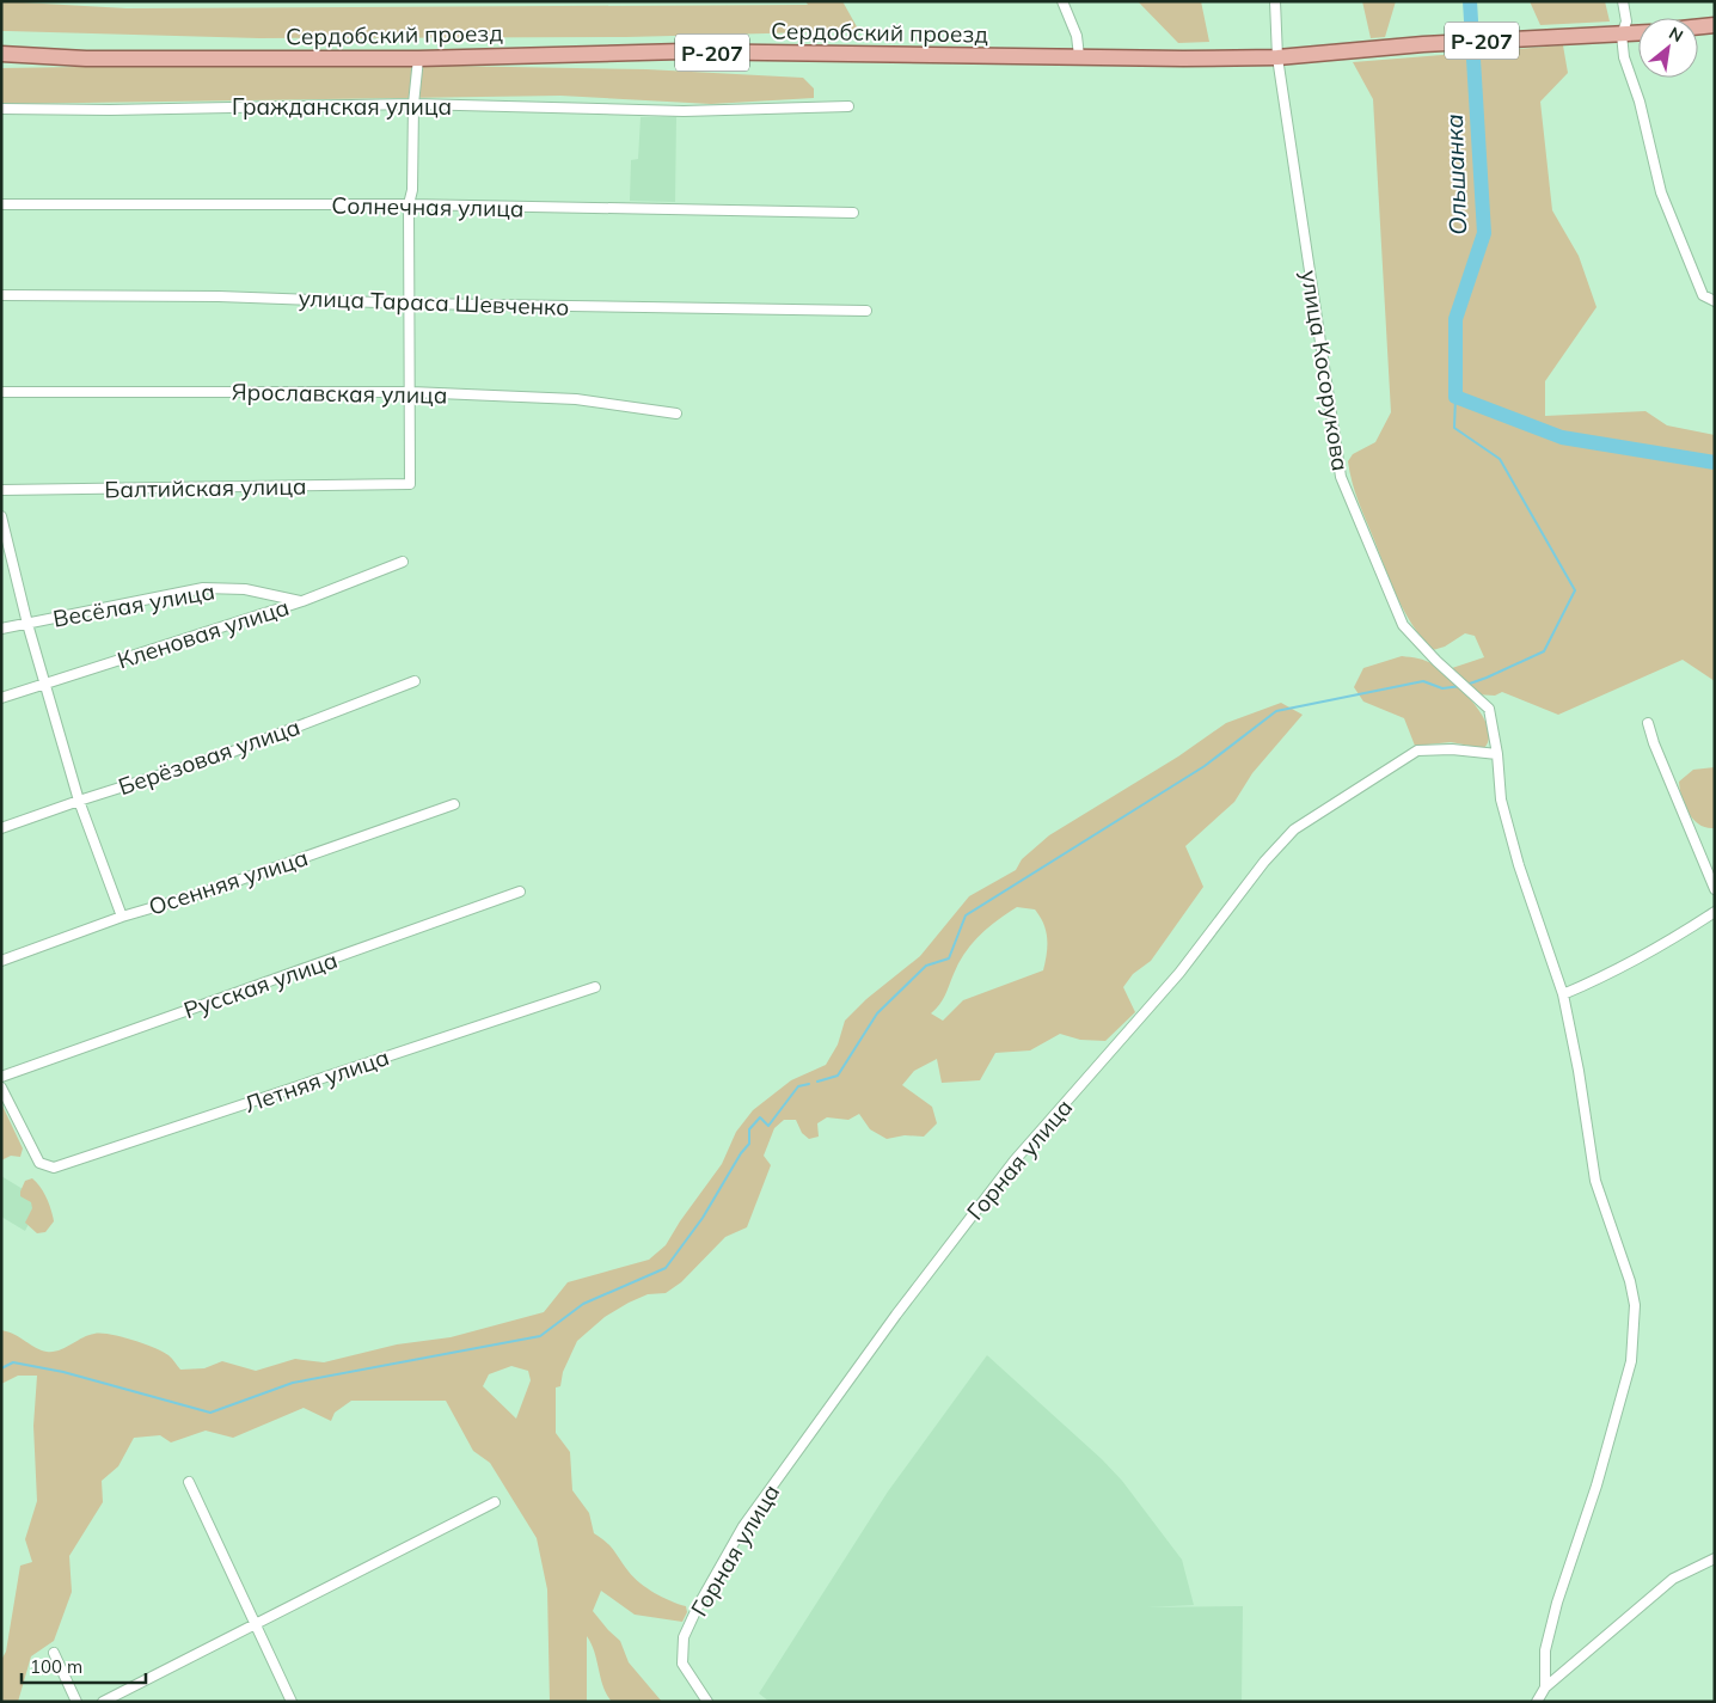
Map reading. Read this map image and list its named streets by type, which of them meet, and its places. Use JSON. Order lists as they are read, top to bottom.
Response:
{
  "streets": {
    "main road": ["Сердобский проезд", "Р-207"],
    "street": [
      "Гражданская улица",
      "Солнечная улица",
      "улица Тараса Шевченко",
      "улица Косорукова",
      "Ярославская улица",
      "Балтийская улица",
      "Весёлая улица",
      "Кленовая улица",
      "Берёзовая улица",
      "Осенняя улица",
      "Русская улица",
      "Летняя улица",
      "Горная улица"
    ]
  },
  "crossings": [
    ["Сердобский проезд", "Р-207"],
    ["Сердобский проезд", "улица Косорукова"],
    ["улица Косорукова", "Горная улица"],
    ["Ярославская улица", "Балтийская улица"],
    ["Весёлая улица", "Кленовая улица"]
  ],
  "water": ["Ольшанка"],
  "scale_bar": "100 m",
  "north": "top right"
}
